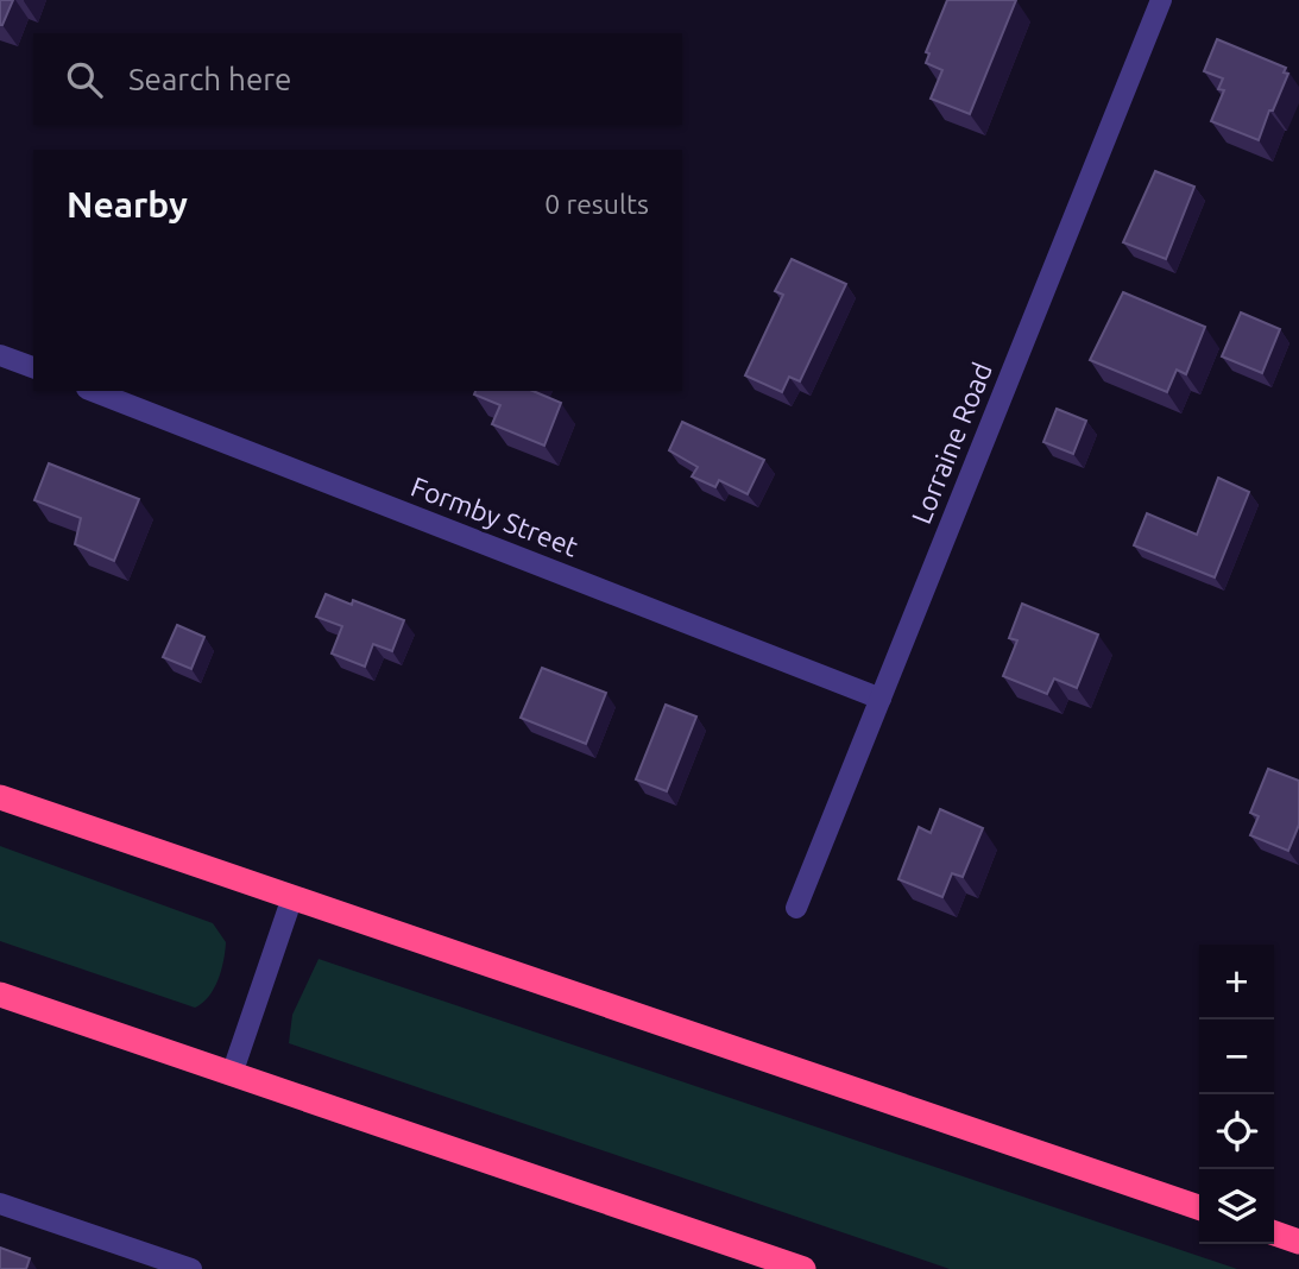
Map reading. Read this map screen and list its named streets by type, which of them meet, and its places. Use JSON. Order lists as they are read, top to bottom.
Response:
{
  "streets": {
    "street": ["Lorraine Road", "Formby Street"]
  },
  "crossings": [
    ["Lorraine Road", "Formby Street"]
  ],
  "page": {
    "search": "Search here",
    "heading": ["Nearby", "0 results"],
    "map_buttons": ["+", "−"]
  }
}
